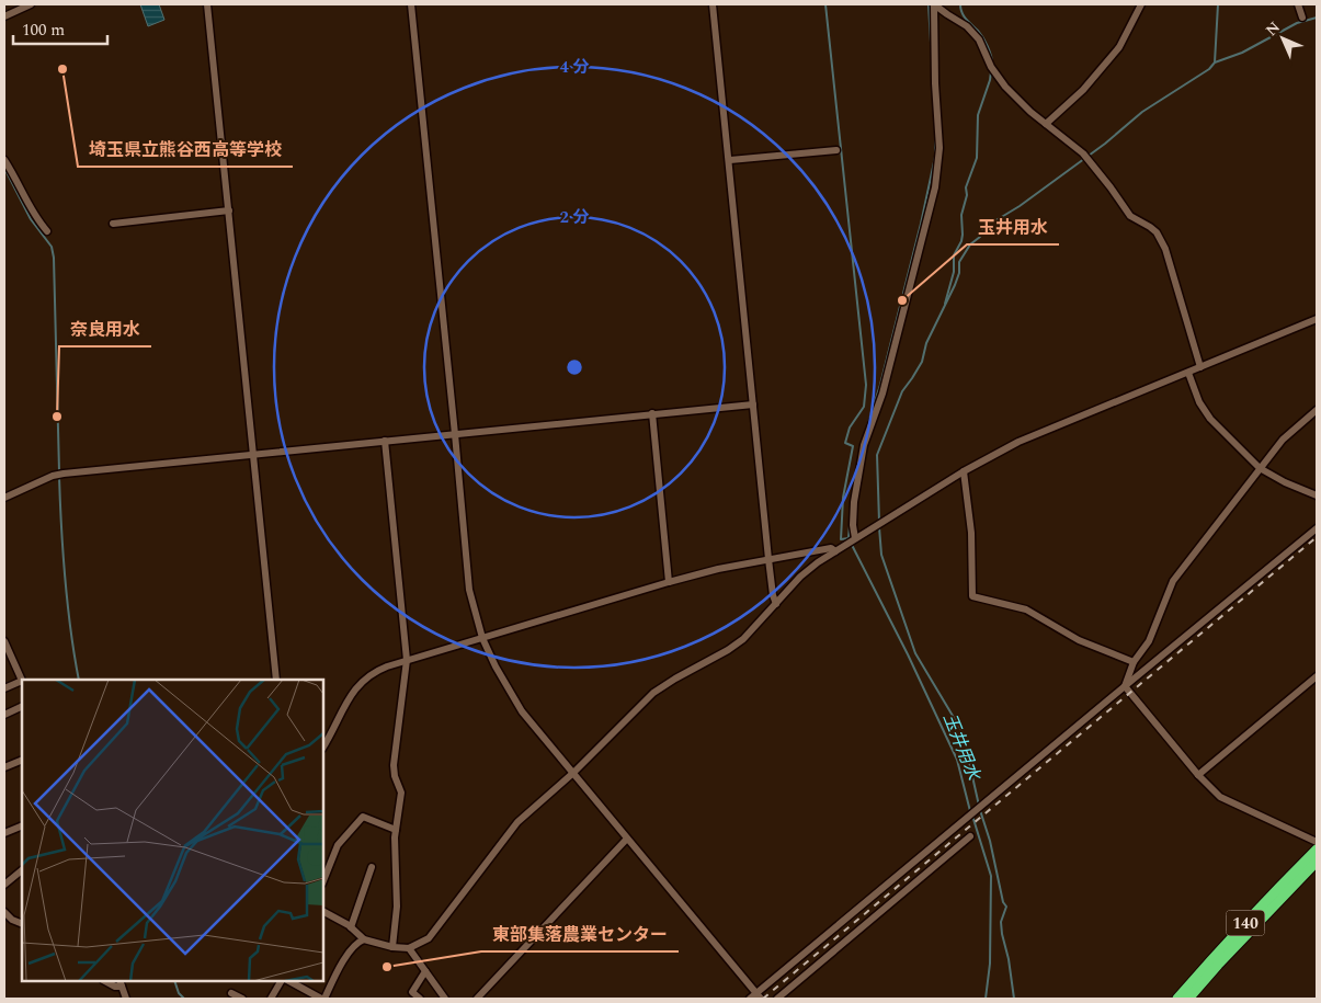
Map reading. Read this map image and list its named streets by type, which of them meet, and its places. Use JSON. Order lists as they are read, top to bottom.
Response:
{
  "streets": {
    "highway": ["140"]
  },
  "water": ["玉井用水"],
  "places": [
    "埼玉県立熊谷西高等学校",
    "玉井用水",
    "奈良用水",
    "東部集落農業センター"
  ],
  "scale_bar": "100 m",
  "north": "top left",
  "rings": ["4 分", "2 分"]
}
